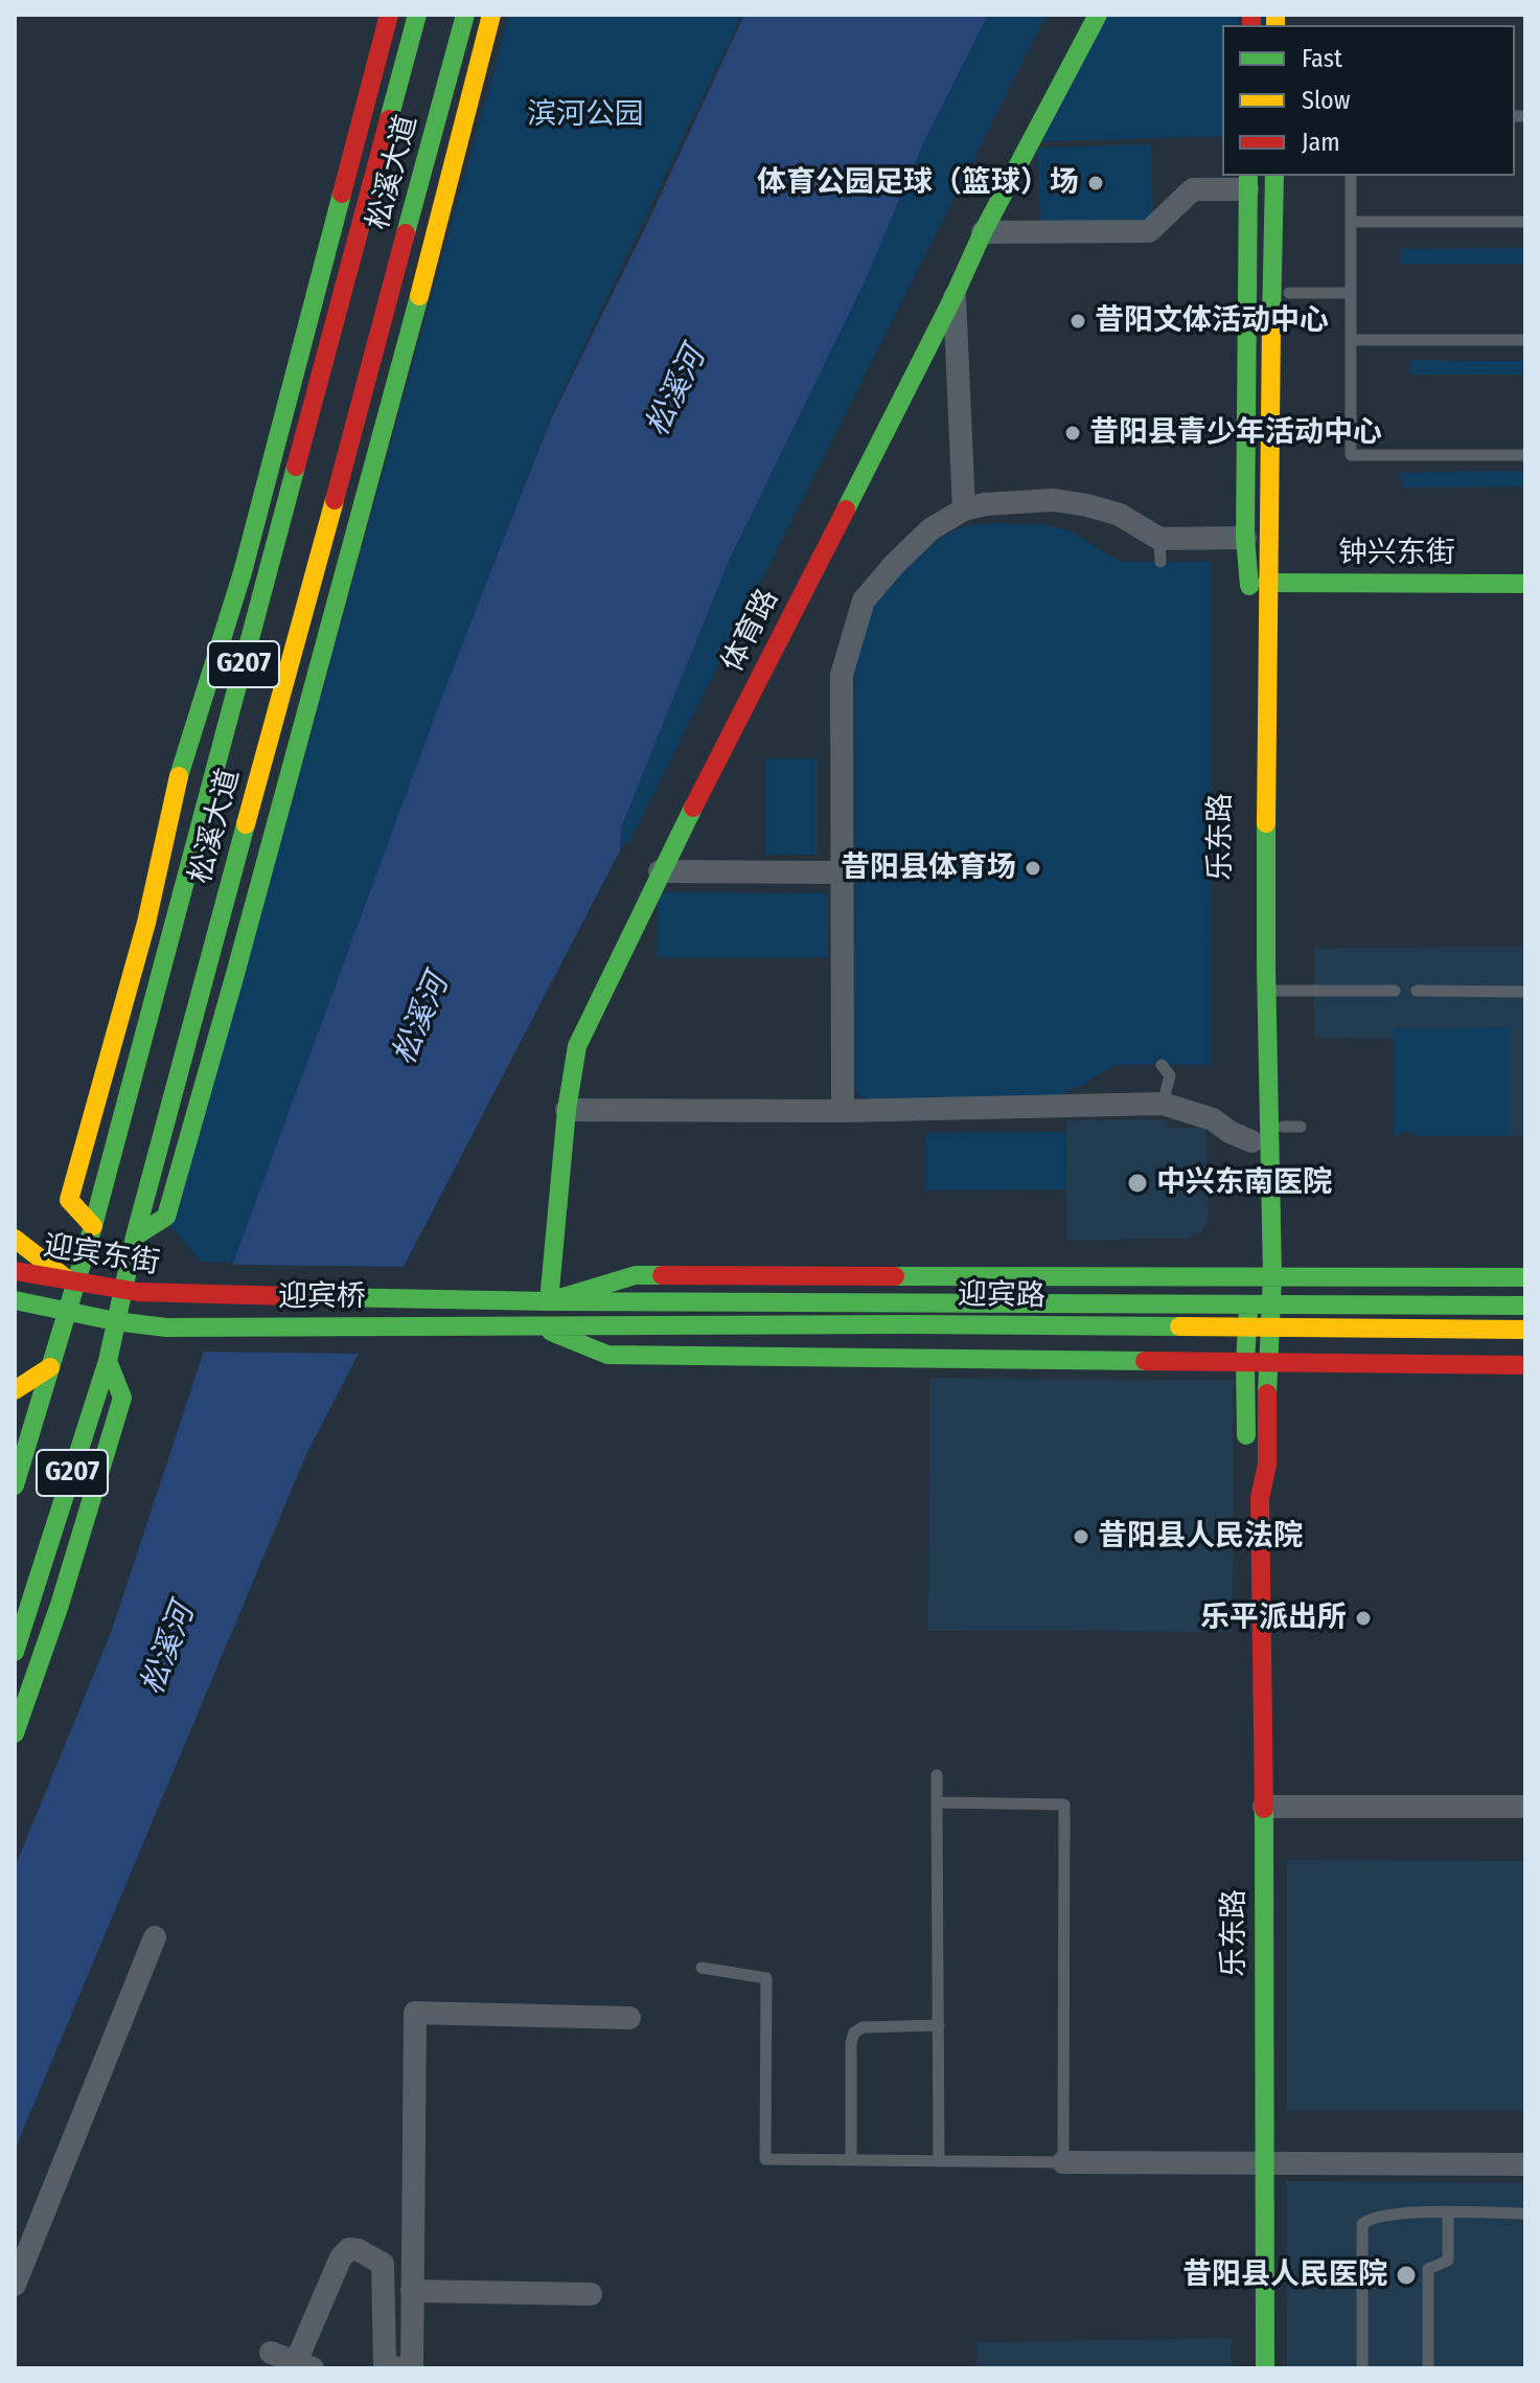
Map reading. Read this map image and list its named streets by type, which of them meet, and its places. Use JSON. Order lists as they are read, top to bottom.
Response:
{
  "streets": {
    "main road": [
      "松溪大道",
      "钟兴东街",
      "体育路",
      "G207",
      "乐东路",
      "迎宾东街",
      "迎宾路",
      "迎宾桥"
    ]
  },
  "crossings": [
    ["松溪大道", "迎宾东街"],
    ["钟兴东街", "乐东路"],
    ["体育路", "迎宾路"],
    ["乐东路", "迎宾路"],
    ["迎宾东街", "迎宾桥"],
    ["迎宾路", "迎宾桥"]
  ],
  "water": ["松溪河"],
  "parks": ["滨河公园"],
  "places": [
    "体育公园足球（篮球）场",
    "昔阳文体活动中心",
    "昔阳县青少年活动中心",
    "昔阳县体育场",
    "中兴东南医院",
    "昔阳县人民法院",
    "乐平派出所",
    "昔阳县人民医院"
  ],
  "legend": ["Fast", "Slow", "Jam"]
}
